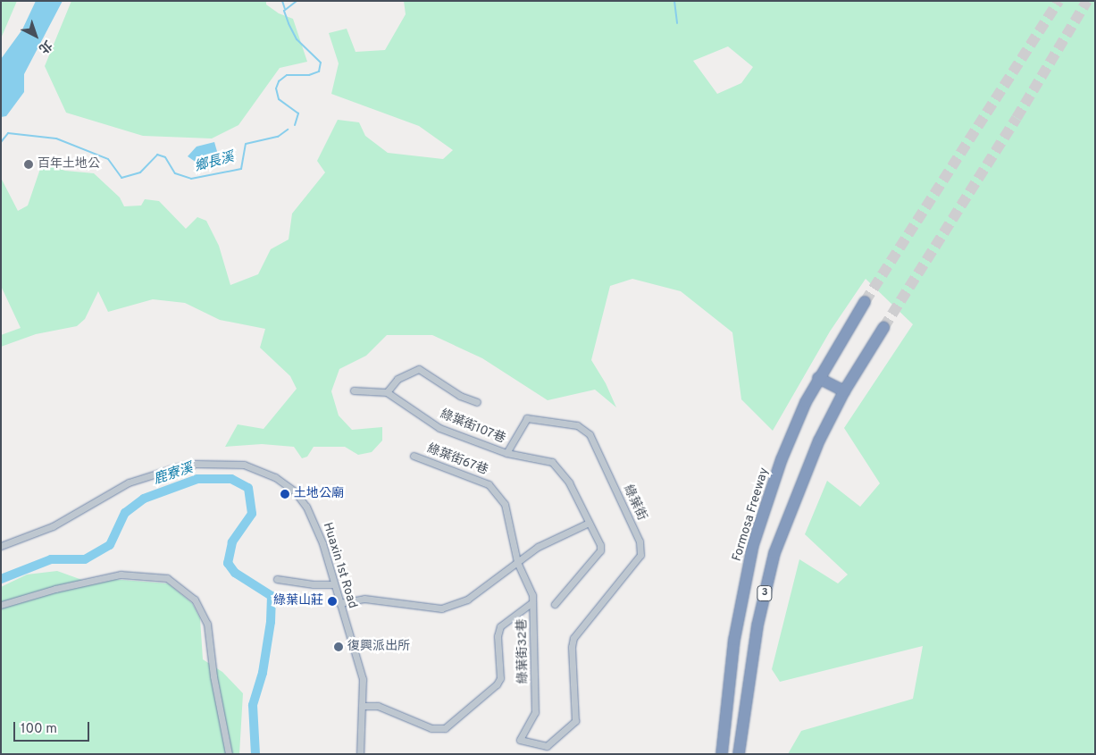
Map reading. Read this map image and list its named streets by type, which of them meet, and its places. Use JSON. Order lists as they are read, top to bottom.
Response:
{
  "streets": {
    "highway": ["Formosa Freeway", "3"],
    "street": [
      "綠葉街107巷",
      "綠葉街67巷",
      "綠葉街",
      "Huaxin 1st Road",
      "綠葉街32巷"
    ]
  },
  "crossings": [
    ["綠葉街107巷", "綠葉街"],
    ["綠葉街67巷", "綠葉街32巷"],
    ["綠葉街", "綠葉街32巷"]
  ],
  "water": ["鄉長溪", "鹿寮溪"],
  "places": [
    "百年土地公",
    "土地公廟",
    "綠葉山莊",
    "復興派出所"
  ],
  "scale_bar": "100 m",
  "north": "bottom right"
}
